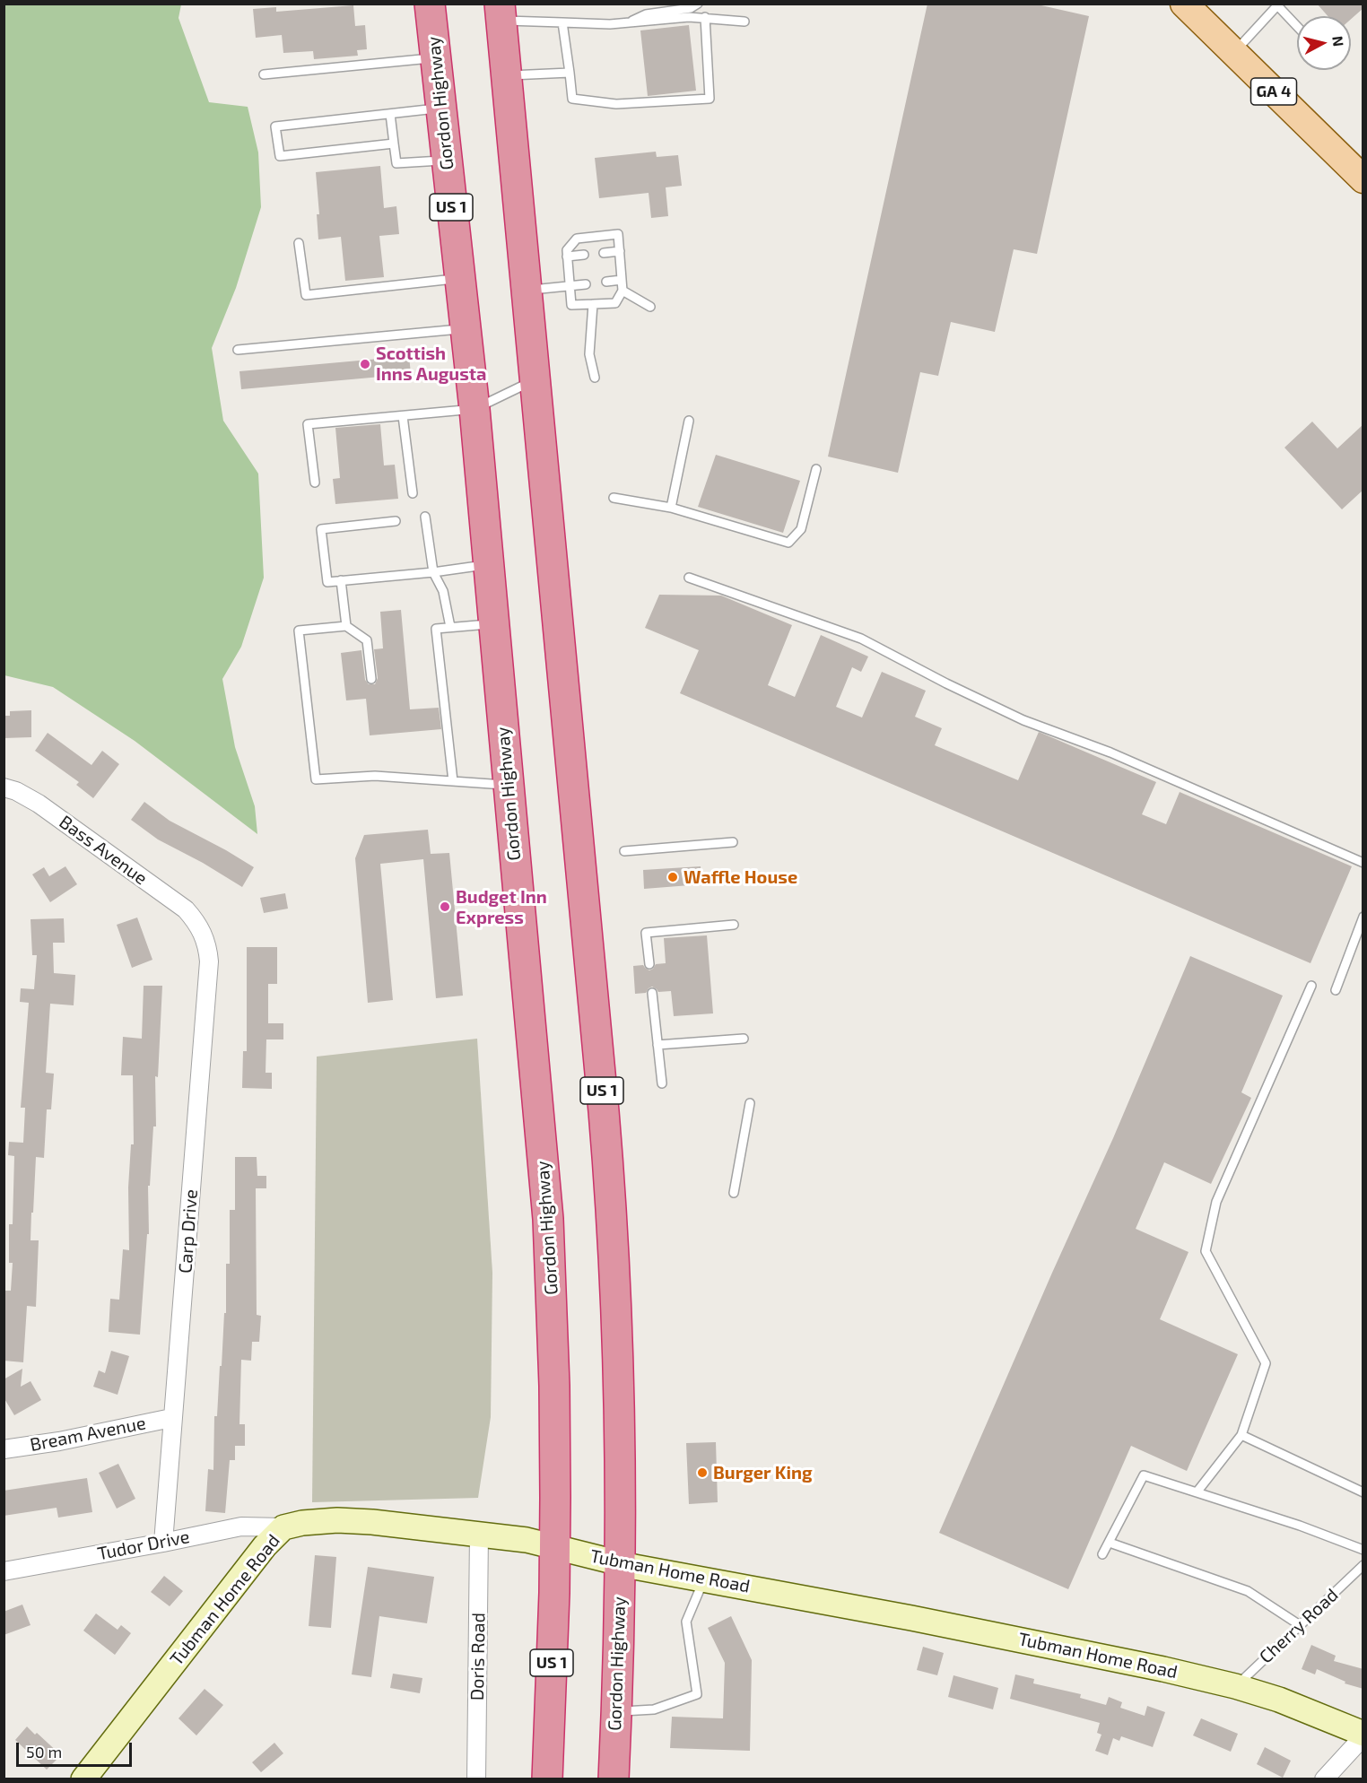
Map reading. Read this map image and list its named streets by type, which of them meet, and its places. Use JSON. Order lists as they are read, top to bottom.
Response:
{
  "streets": {
    "highway": ["Gordon Highway", "US 1"],
    "main road": ["GA 4"],
    "street": [
      "Bass Avenue",
      "Carp Drive",
      "Bream Avenue",
      "Tudor Drive",
      "Tubman Home Road",
      "Doris Road"
    ],
    "lane": ["Cherry Road"]
  },
  "crossings": [
    ["Gordon Highway", "Tubman Home Road"],
    ["Bass Avenue", "Carp Drive"],
    ["Carp Drive", "Bream Avenue"],
    ["Carp Drive", "Tudor Drive"],
    ["Tudor Drive", "Tubman Home Road"],
    ["Tubman Home Road", "Cherry Road"],
    ["Tubman Home Road", "Doris Road"]
  ],
  "places": [
    "Scottish Inns Augusta",
    "Waffle House",
    "Budget Inn Express",
    "Burger King"
  ],
  "scale_bar": "50 m",
  "north": "right"
}
